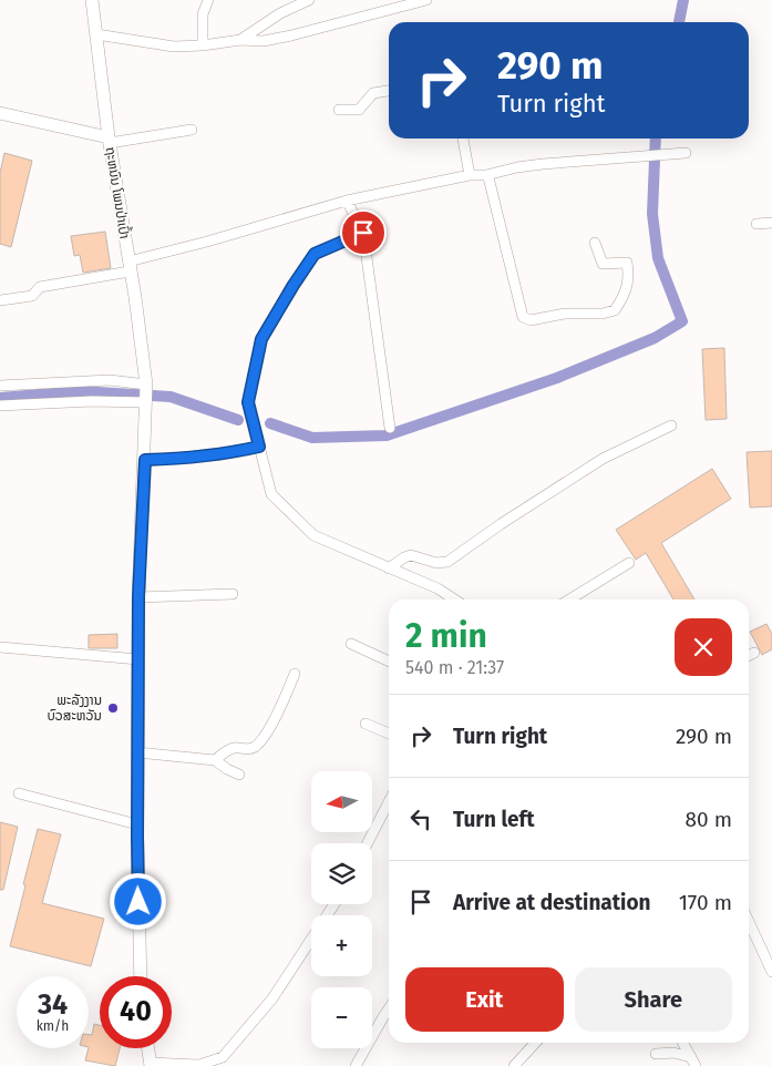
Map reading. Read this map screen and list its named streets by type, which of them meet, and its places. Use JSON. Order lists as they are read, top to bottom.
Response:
{
  "streets": {
    "street": ["ຖະຫນົນ ໂພນປ່າເປົ້າ"]
  },
  "places": ["ພະລັງງານ ບົວສະຫວັນ"],
  "north": "left",
  "page": {
    "turn": ["290 m", "Turn right"],
    "heading": ["2 min", "540 m · 21:37"],
    "list": [
      {
        "name": "Turn right",
        "value": "290 m"
      },
      {
        "name": "Turn left",
        "value": "80 m"
      },
      {
        "name": "Arrive at destination",
        "value": "170 m"
      }
    ],
    "map_buttons": ["+", "−"],
    "buttons": ["Exit", "Share"],
    "speed": "34 km/h",
    "limit": "40"
  }
}
